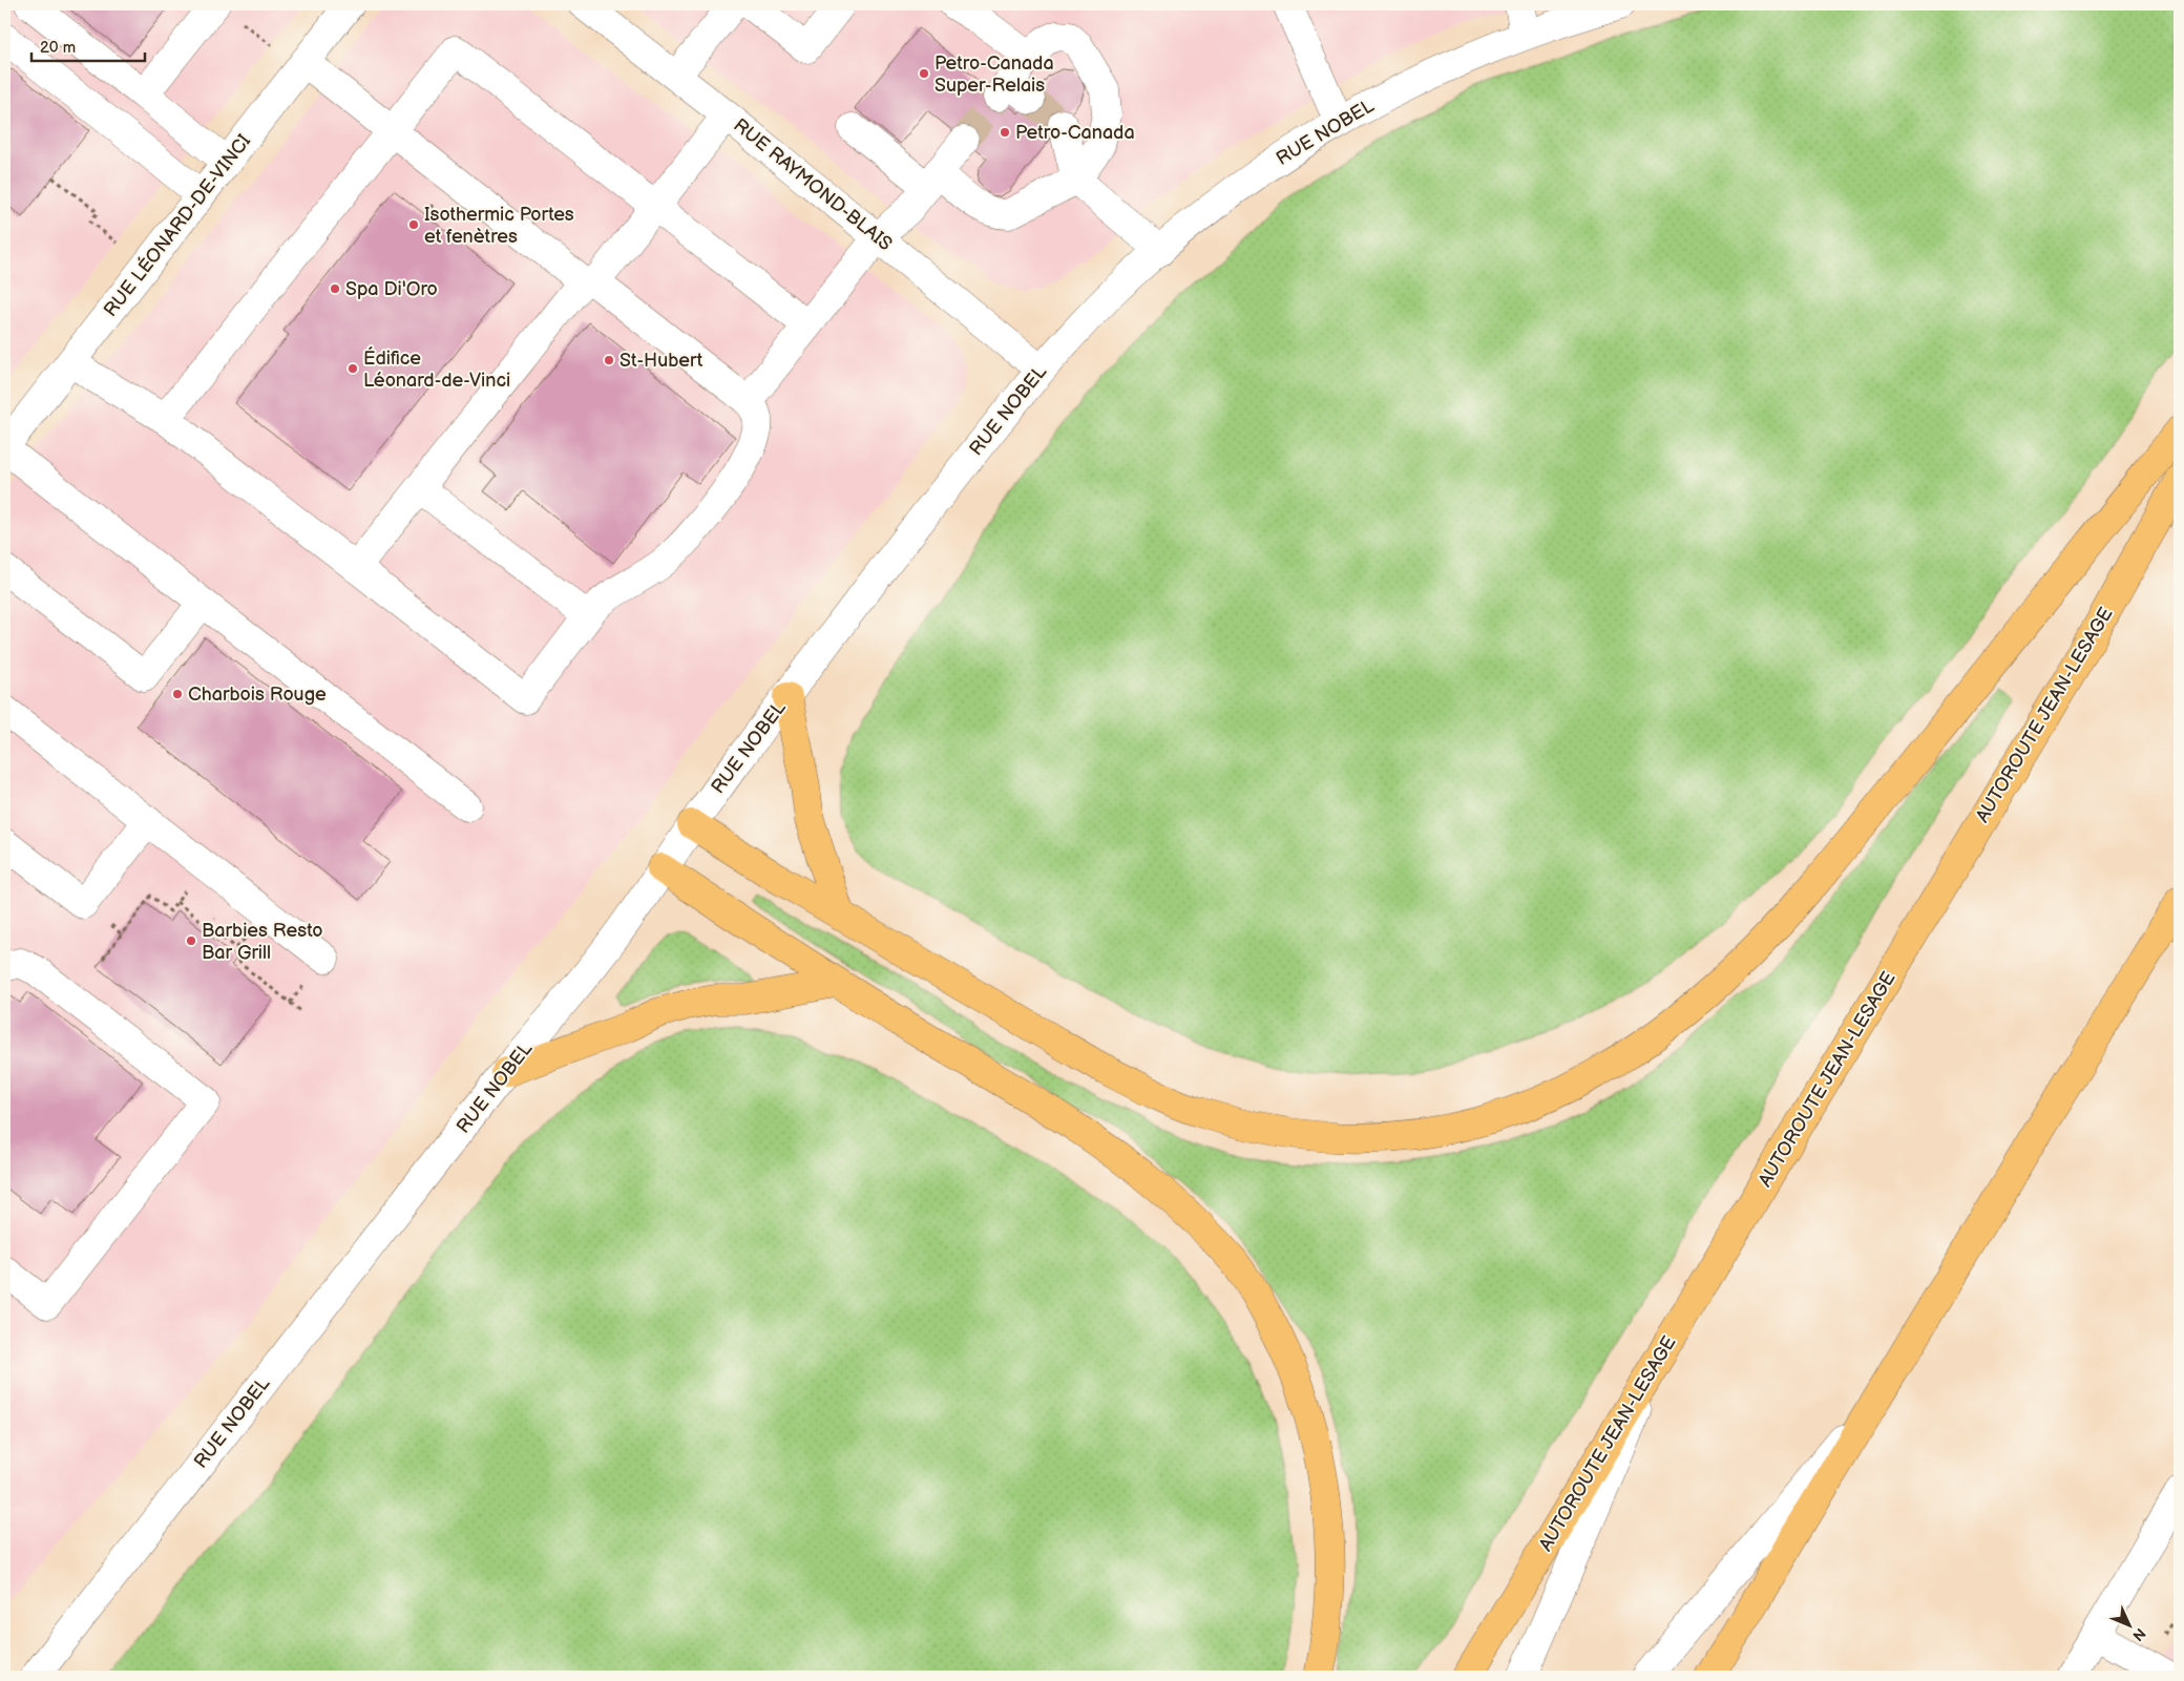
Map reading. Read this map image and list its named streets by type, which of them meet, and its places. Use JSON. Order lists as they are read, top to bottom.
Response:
{
  "streets": {
    "highway": ["AUTOROUTE JEAN-LESAGE"],
    "street": ["RUE NOBEL", "RUE RAYMOND-BLAIS", "RUE LÉONARD-DE-VINCI"]
  },
  "crossings": [
    ["RUE NOBEL", "RUE RAYMOND-BLAIS"]
  ],
  "places": [
    "Petro-Canada Super-Relais",
    "Petro-Canada",
    "Isothermic Portes et fenètres",
    "Spa Di'Oro",
    "St-Hubert",
    "Édifice Léonard-de-Vinci",
    "Charbois Rouge",
    "Barbies Resto Bar Grill"
  ],
  "scale_bar": "20 m",
  "north": "bottom right"
}
